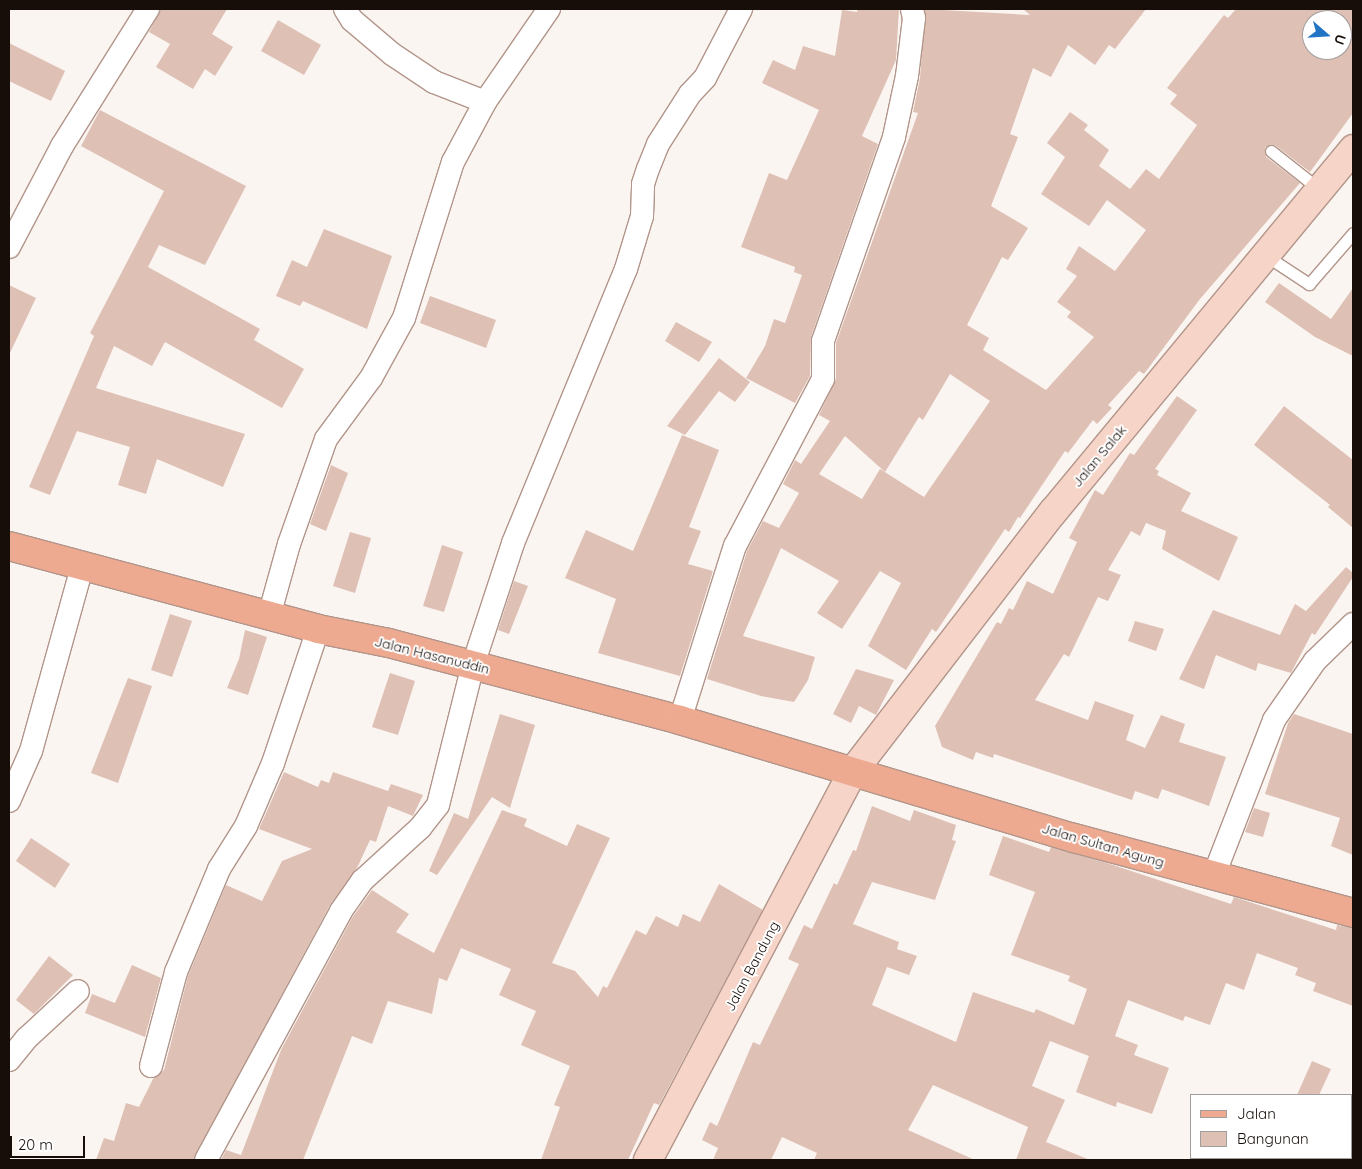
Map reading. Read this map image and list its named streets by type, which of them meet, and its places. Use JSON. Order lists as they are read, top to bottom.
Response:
{
  "streets": {
    "main road": [
      "Jalan Salak",
      "Jalan Hasanuddin",
      "Jalan Sultan Agung",
      "Jalan Bandung"
    ]
  },
  "crossings": [
    ["Jalan Salak", "Jalan Hasanuddin"],
    ["Jalan Salak", "Jalan Sultan Agung"],
    ["Jalan Salak", "Jalan Bandung"],
    ["Jalan Hasanuddin", "Jalan Sultan Agung"],
    ["Jalan Hasanuddin", "Jalan Bandung"],
    ["Jalan Sultan Agung", "Jalan Bandung"]
  ],
  "legend": ["Jalan", "Bangunan"],
  "scale_bar": "20 m",
  "north": "right"
}
